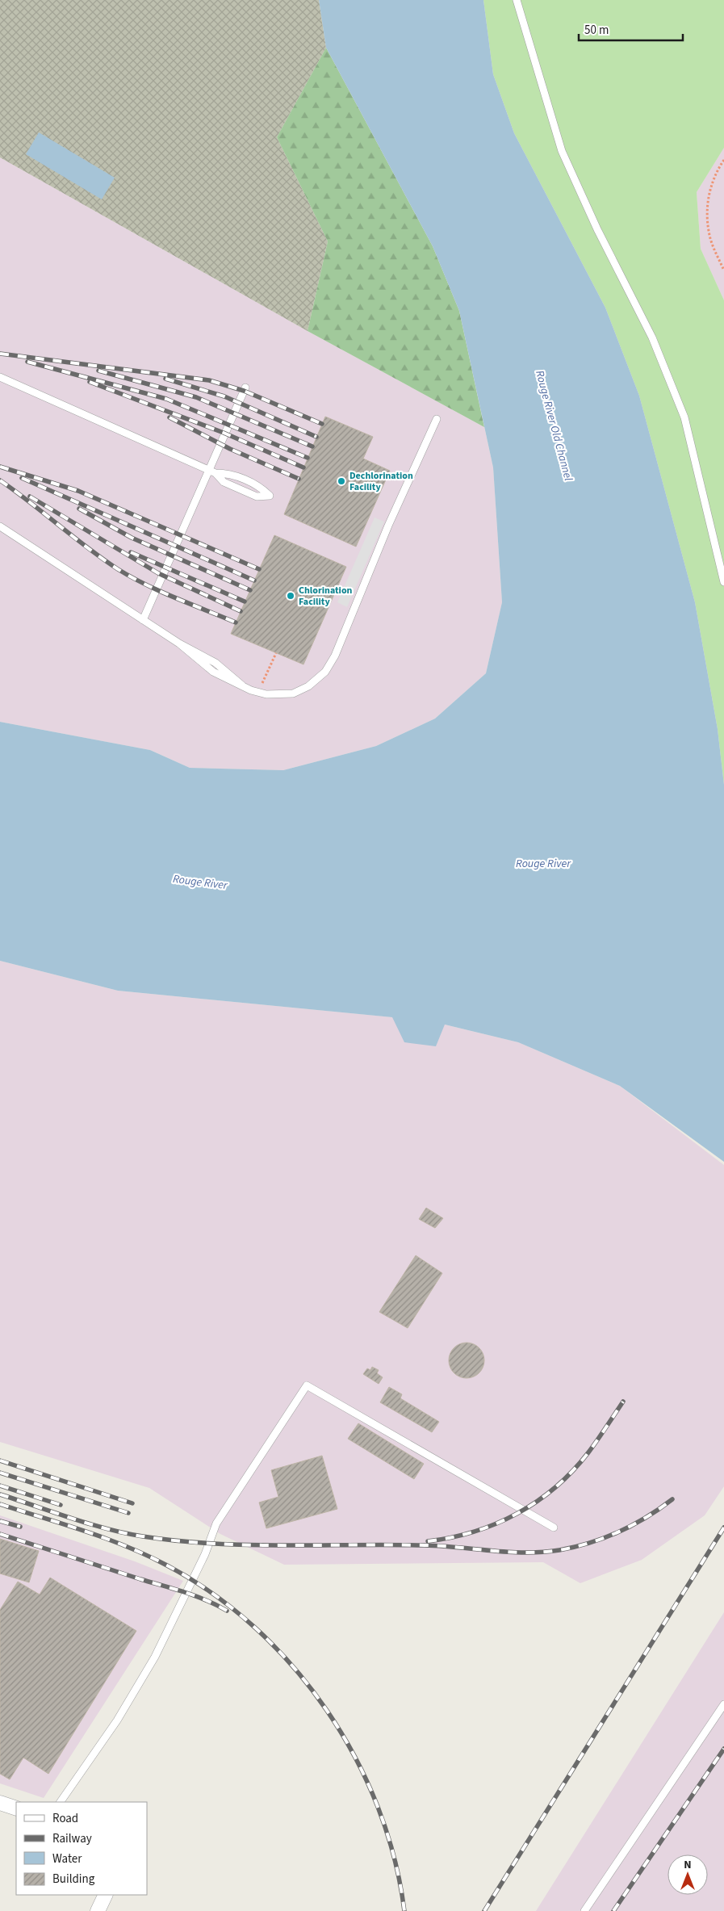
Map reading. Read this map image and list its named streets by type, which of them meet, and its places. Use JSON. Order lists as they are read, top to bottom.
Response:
{
  "water": ["Rouge River Old Channel", "Rouge River"],
  "places": ["Dechlorination Facility", "Chlorination Facility"],
  "legend": [
    "Road",
    "Railway",
    "Water",
    "Building"
  ],
  "scale_bar": "50 m",
  "north": "top"
}
